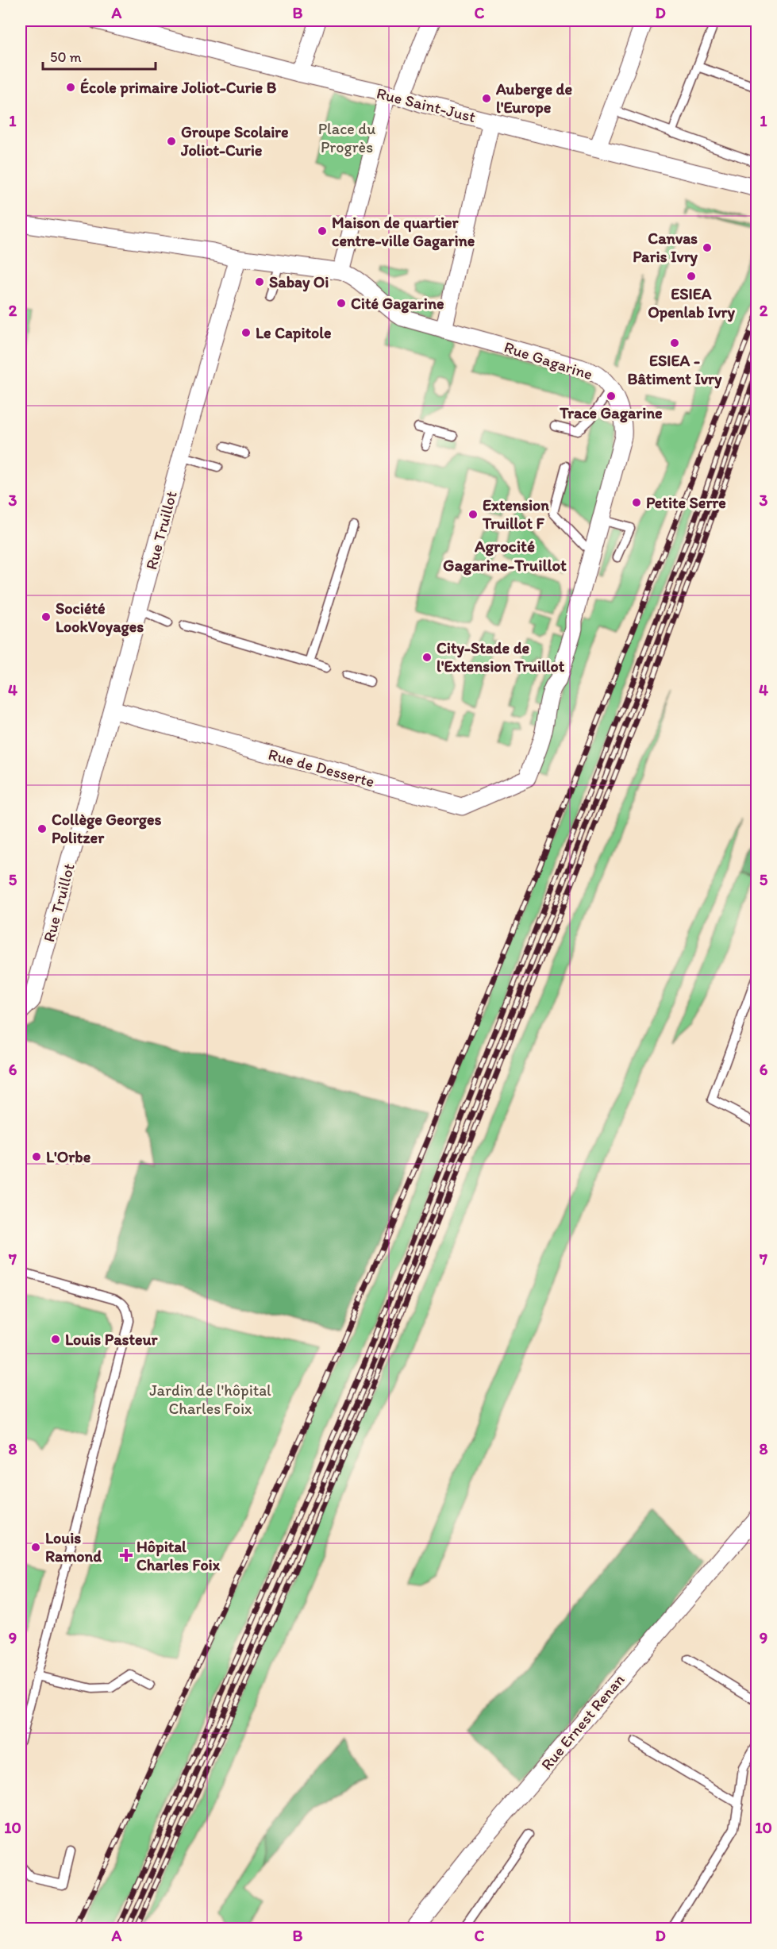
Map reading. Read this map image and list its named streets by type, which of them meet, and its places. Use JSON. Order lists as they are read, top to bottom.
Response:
{
  "streets": {
    "street": [
      "Rue Saint-Just",
      "Rue Gagarine",
      "Rue Truillot",
      "Rue de Desserte",
      "Rue Ernest Renan"
    ]
  },
  "crossings": [
    ["Rue Gagarine", "Rue Truillot"],
    ["Rue Gagarine", "Rue de Desserte"],
    ["Rue Truillot", "Rue de Desserte"]
  ],
  "districts": ["Agrocité Gagarine-Truillot"],
  "parks": ["Place du Progrès", "Jardin de l'hôpital Charles Foix"],
  "places": {
    "other": [
      "École primaire Joliot-Curie B",
      "Auberge de l'Europe",
      "Groupe Scolaire Joliot-Curie",
      "Maison de quartier centre-ville Gagarine",
      "Canvas Paris Ivry",
      "ESIEA Openlab Ivry",
      "Sabay Oi",
      "Cité Gagarine",
      "Le Capitole",
      "ESIEA - Bâtiment Ivry",
      "Trace Gagarine",
      "Petite Serre",
      "Extension Truillot F",
      "Société LookVoyages",
      "City-Stade de l'Extension Truillot",
      "Collège Georges Politzer",
      "L'Orbe",
      "Louis Pasteur",
      "Louis Ramond"
    ],
    "health": ["Hôpital Charles Foix"]
  },
  "scale_bar": "50 m",
  "grid": {
    "columns": [
      "A",
      "B",
      "C",
      "D"
    ],
    "rows": [
      "1",
      "2",
      "3",
      "4",
      "5",
      "6",
      "7",
      "8",
      "9",
      "10"
    ]
  }
}
